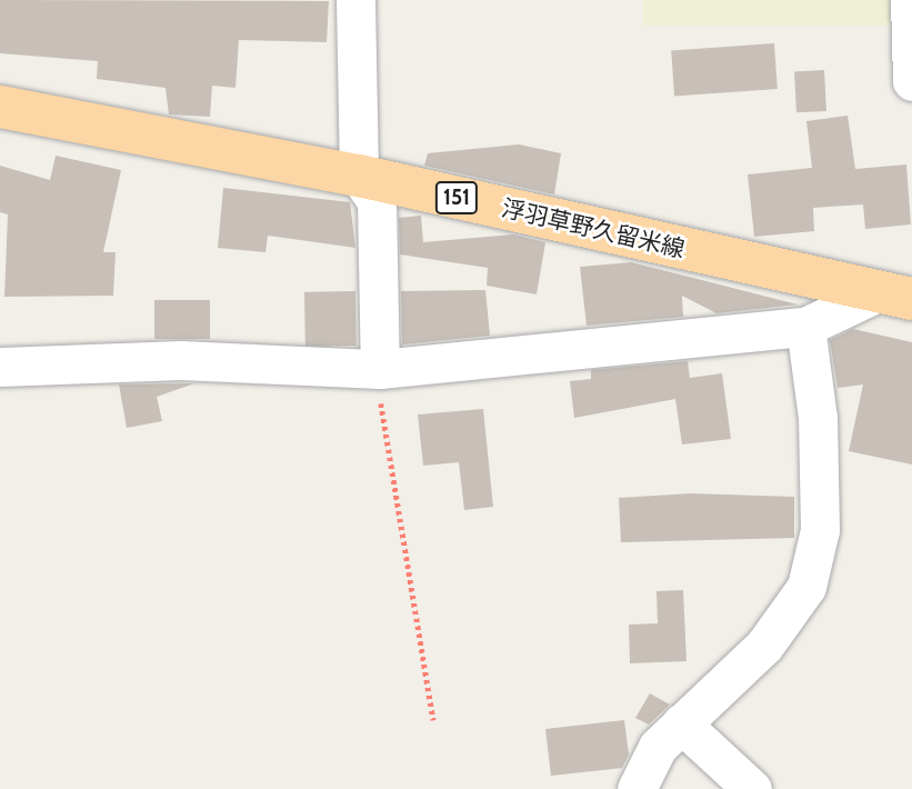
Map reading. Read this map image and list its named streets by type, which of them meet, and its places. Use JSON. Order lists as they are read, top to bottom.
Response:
{
  "streets": {
    "main road": ["151", "浮羽草野久留米線"]
  }
}
